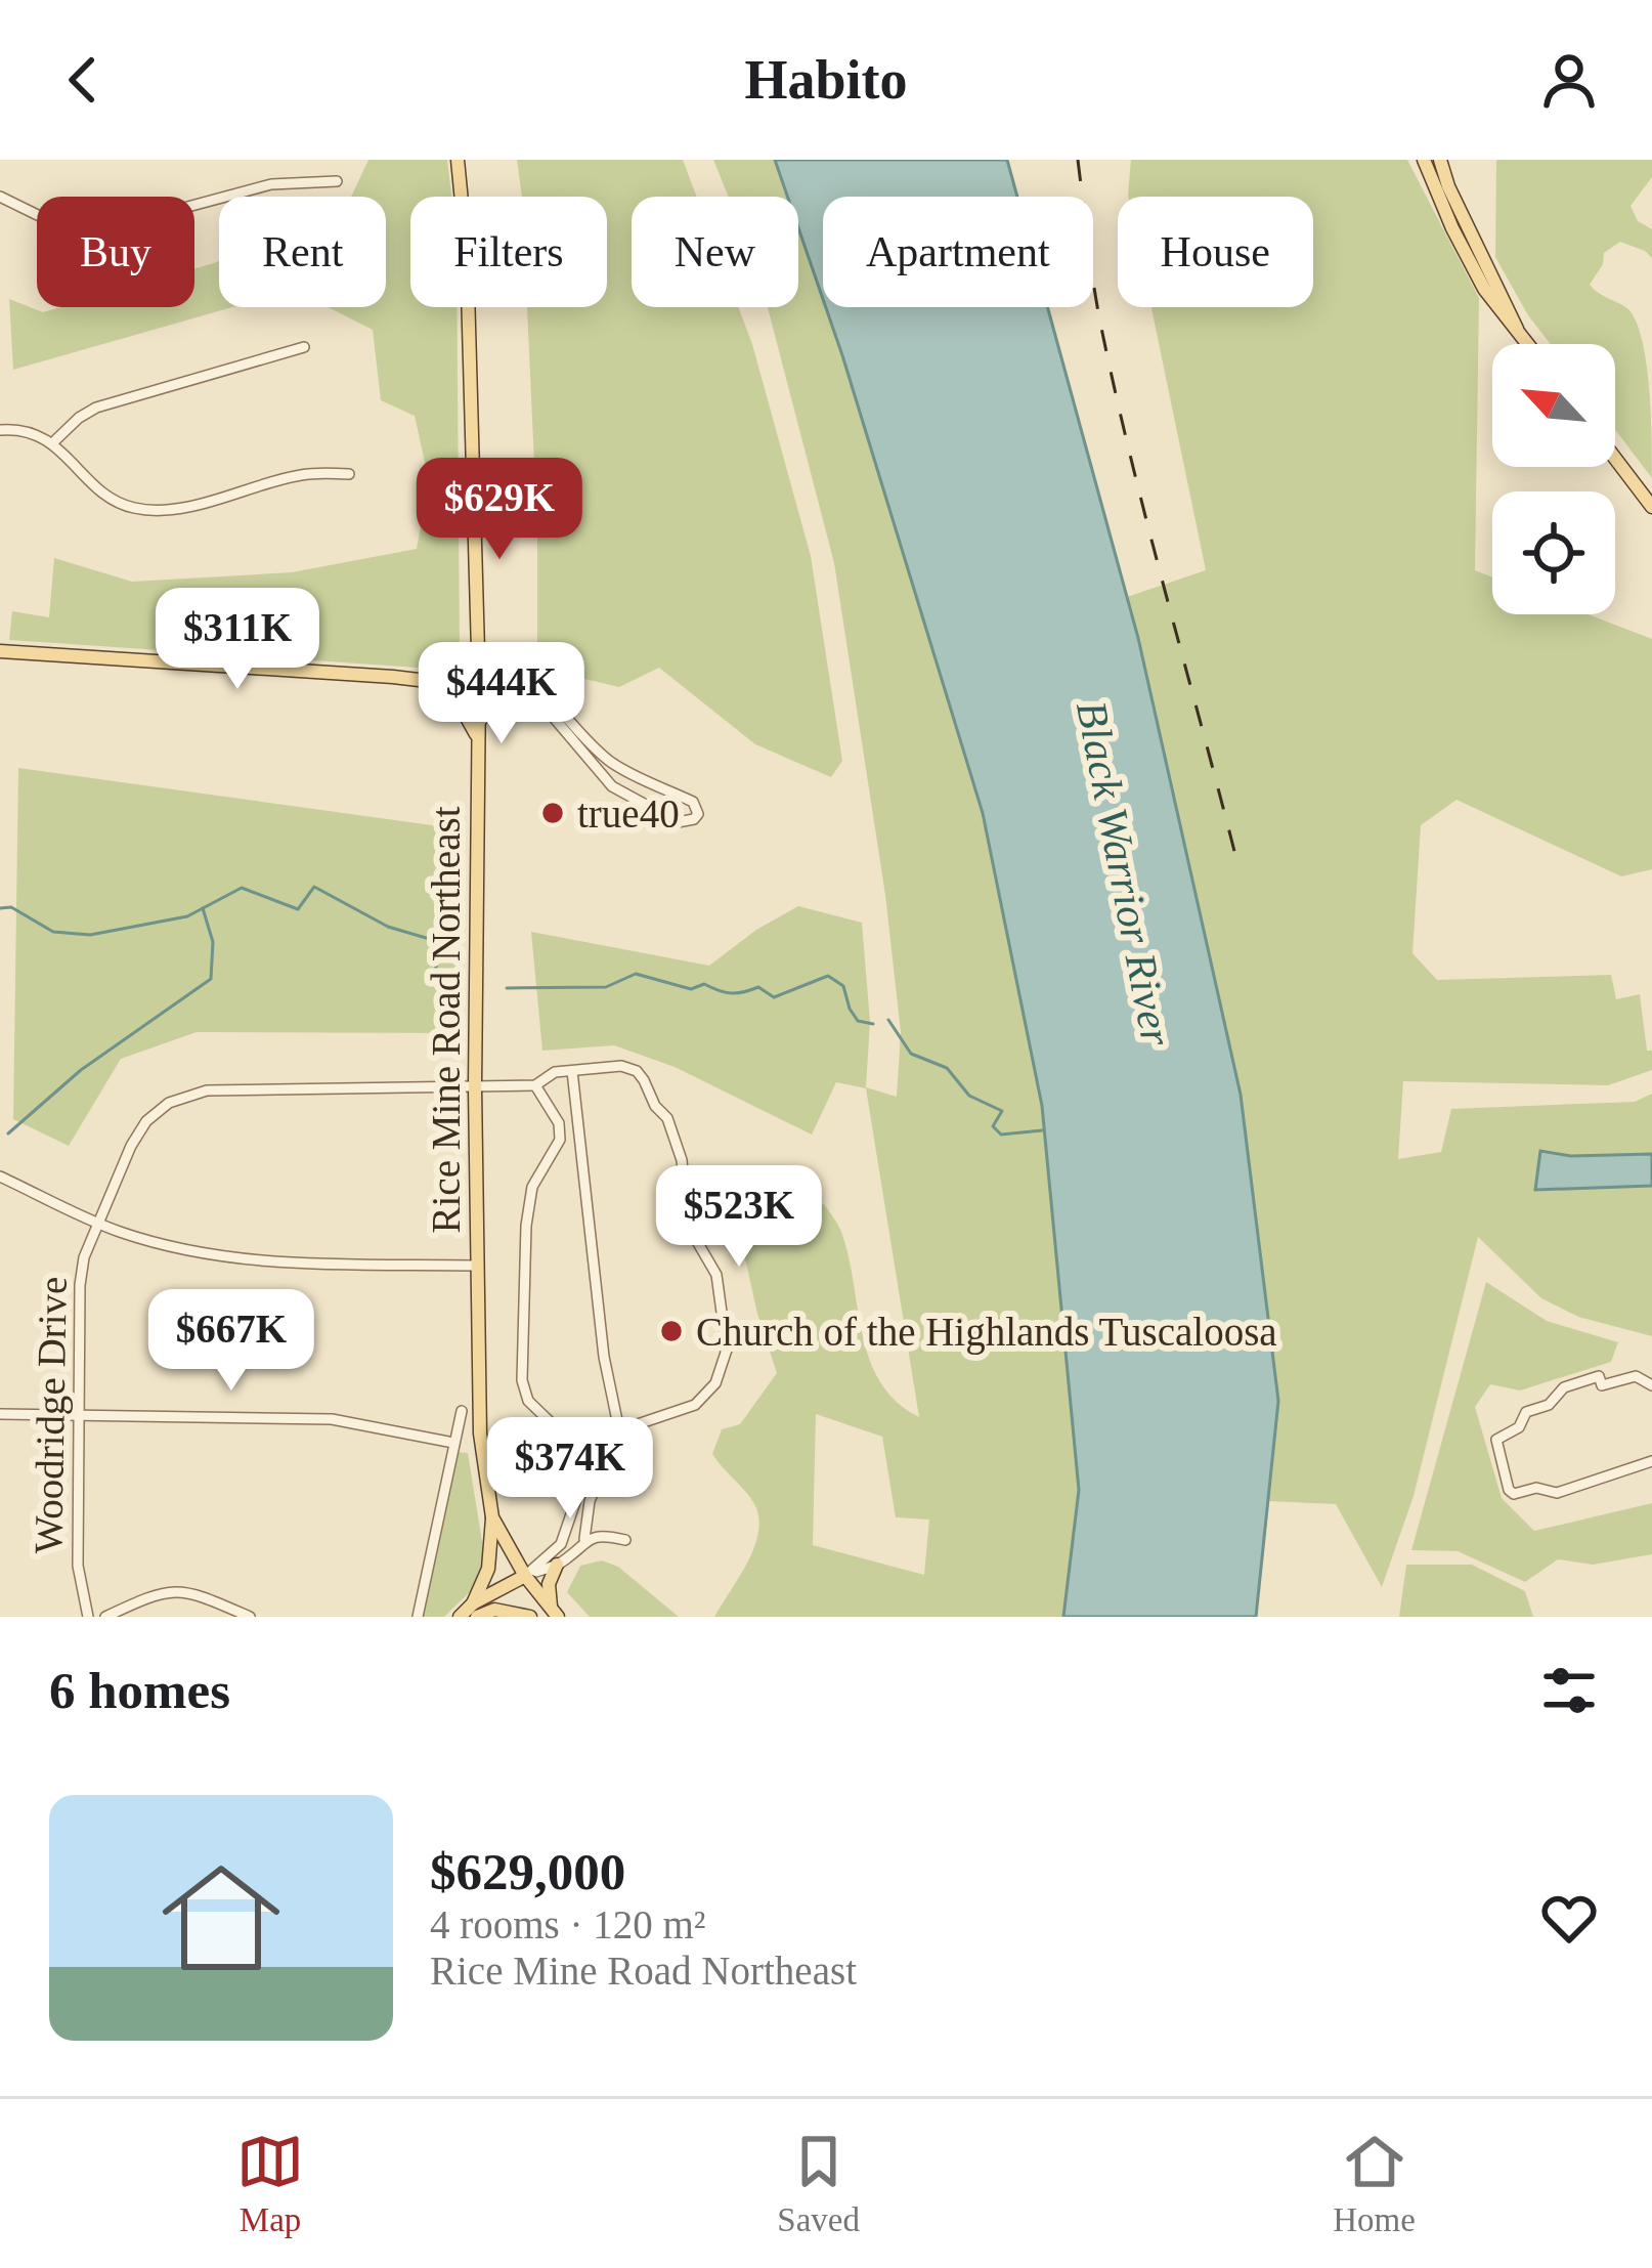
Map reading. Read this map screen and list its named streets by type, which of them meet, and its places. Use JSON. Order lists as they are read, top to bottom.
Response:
{
  "streets": {
    "main road": ["Rice Mine Road Northeast"],
    "street": ["Woodridge Drive"]
  },
  "crossings": [
    ["Rice Mine Road Northeast", "Woodridge Drive"]
  ],
  "water": ["Black Warrior River"],
  "places": ["true40", "Church of the Highlands Tuscaloosa"],
  "north": "top left",
  "page": {
    "header": "Habito",
    "chip": [
      "Buy",
      "Rent",
      "Filters",
      "New",
      "Apartment",
      "House"
    ],
    "price": [
      "$629K",
      "$311K",
      "$444K",
      "$523K",
      "$667K",
      "$374K"
    ],
    "heading": "6 homes",
    "list": [
      {
        "name": "$629,000",
        "note": "4 rooms · 120 m² · Rice Mine Road Northeast"
      }
    ],
    "tabs": ["Map", "Saved", "Home"]
  }
}
